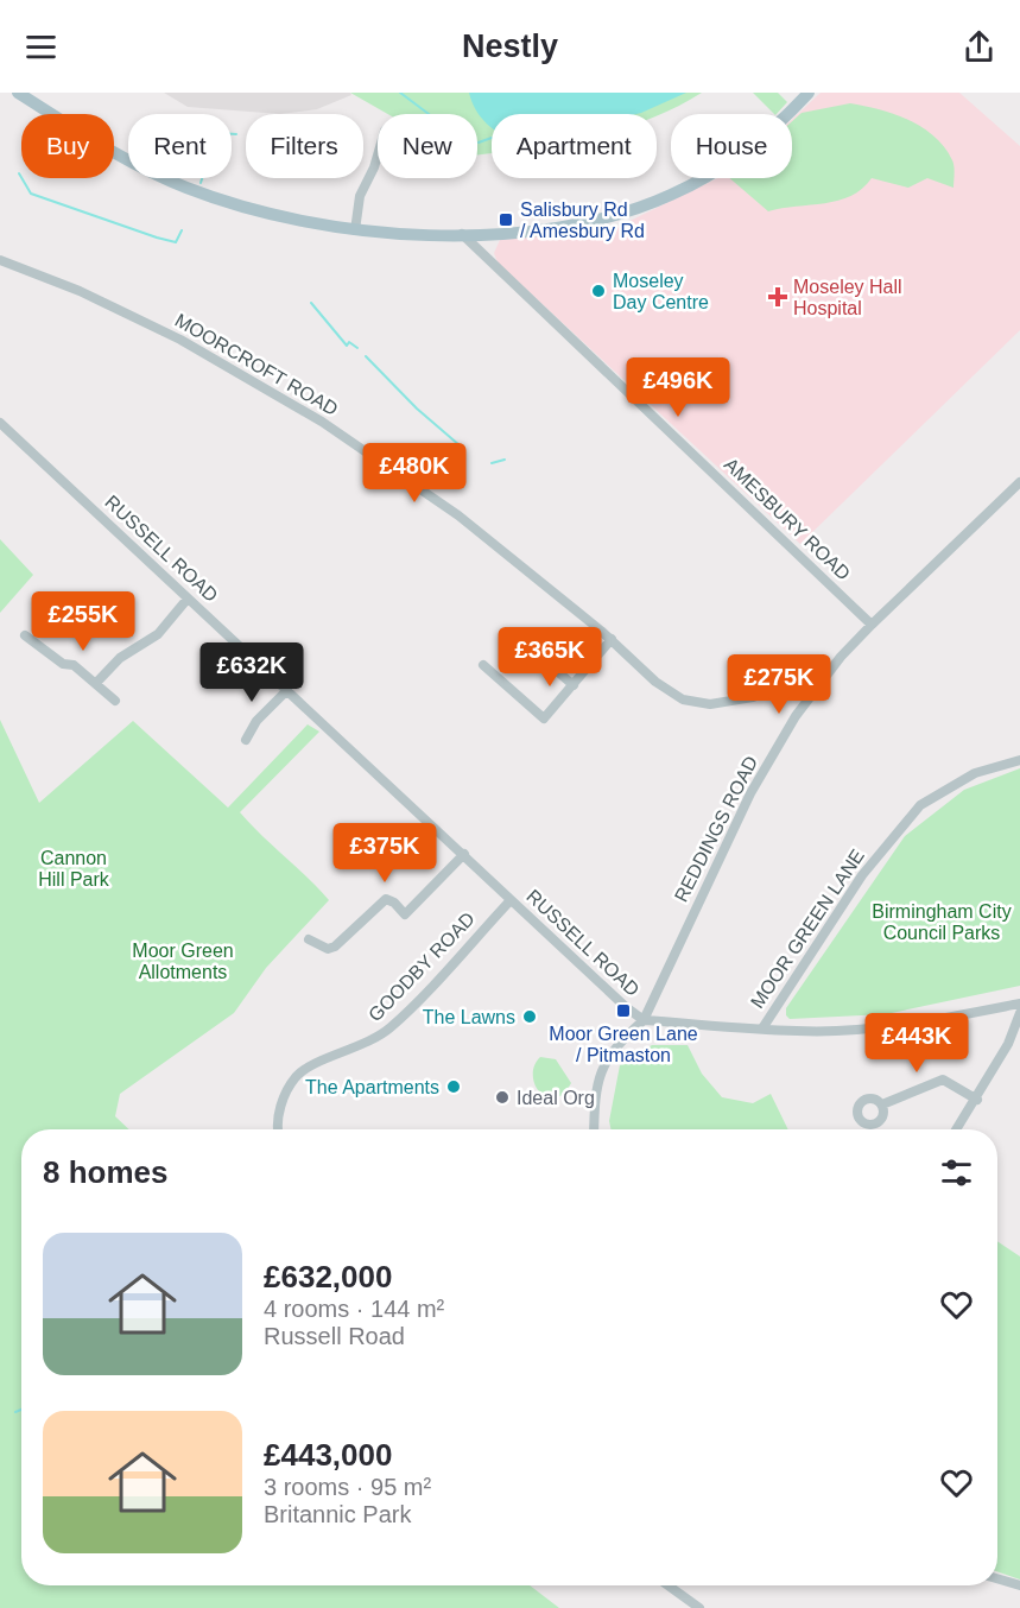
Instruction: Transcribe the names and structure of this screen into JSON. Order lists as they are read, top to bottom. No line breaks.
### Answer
{"streets":{"street":["MOORCROFT ROAD","AMESBURY ROAD","RUSSELL ROAD","REDDINGS ROAD","MOOR GREEN LANE","GOODBY ROAD"]},"crossings":[["MOORCROFT ROAD","REDDINGS ROAD"],["AMESBURY ROAD","REDDINGS ROAD"],["RUSSELL ROAD","REDDINGS ROAD"],["RUSSELL ROAD","MOOR GREEN LANE"],["RUSSELL ROAD","GOODBY ROAD"],["REDDINGS ROAD","MOOR GREEN LANE"]],"parks":["Cannon Hill Park","Birmingham City Council Parks","Moor Green Allotments"],"places":{"transit":["Salisbury Rd / Amesbury Rd","Moor Green Lane / Pitmaston"],"other":["Moseley Day Centre","The Lawns","The Apartments","Ideal Org"],"health":["Moseley Hall Hospital"]},"page":{"header":"Nestly","chip":["Buy","Rent","Filters","New","Apartment","House"],"price":["£496K","£480K","£255K","£365K","£632K","£275K","£375K","£443K"],"heading":"8 homes","list":[{"name":"£632,000","note":"4 rooms · 144 m² · Russell Road"},{"name":"£443,000","note":"3 rooms · 95 m² · Britannic Park"}]}}
